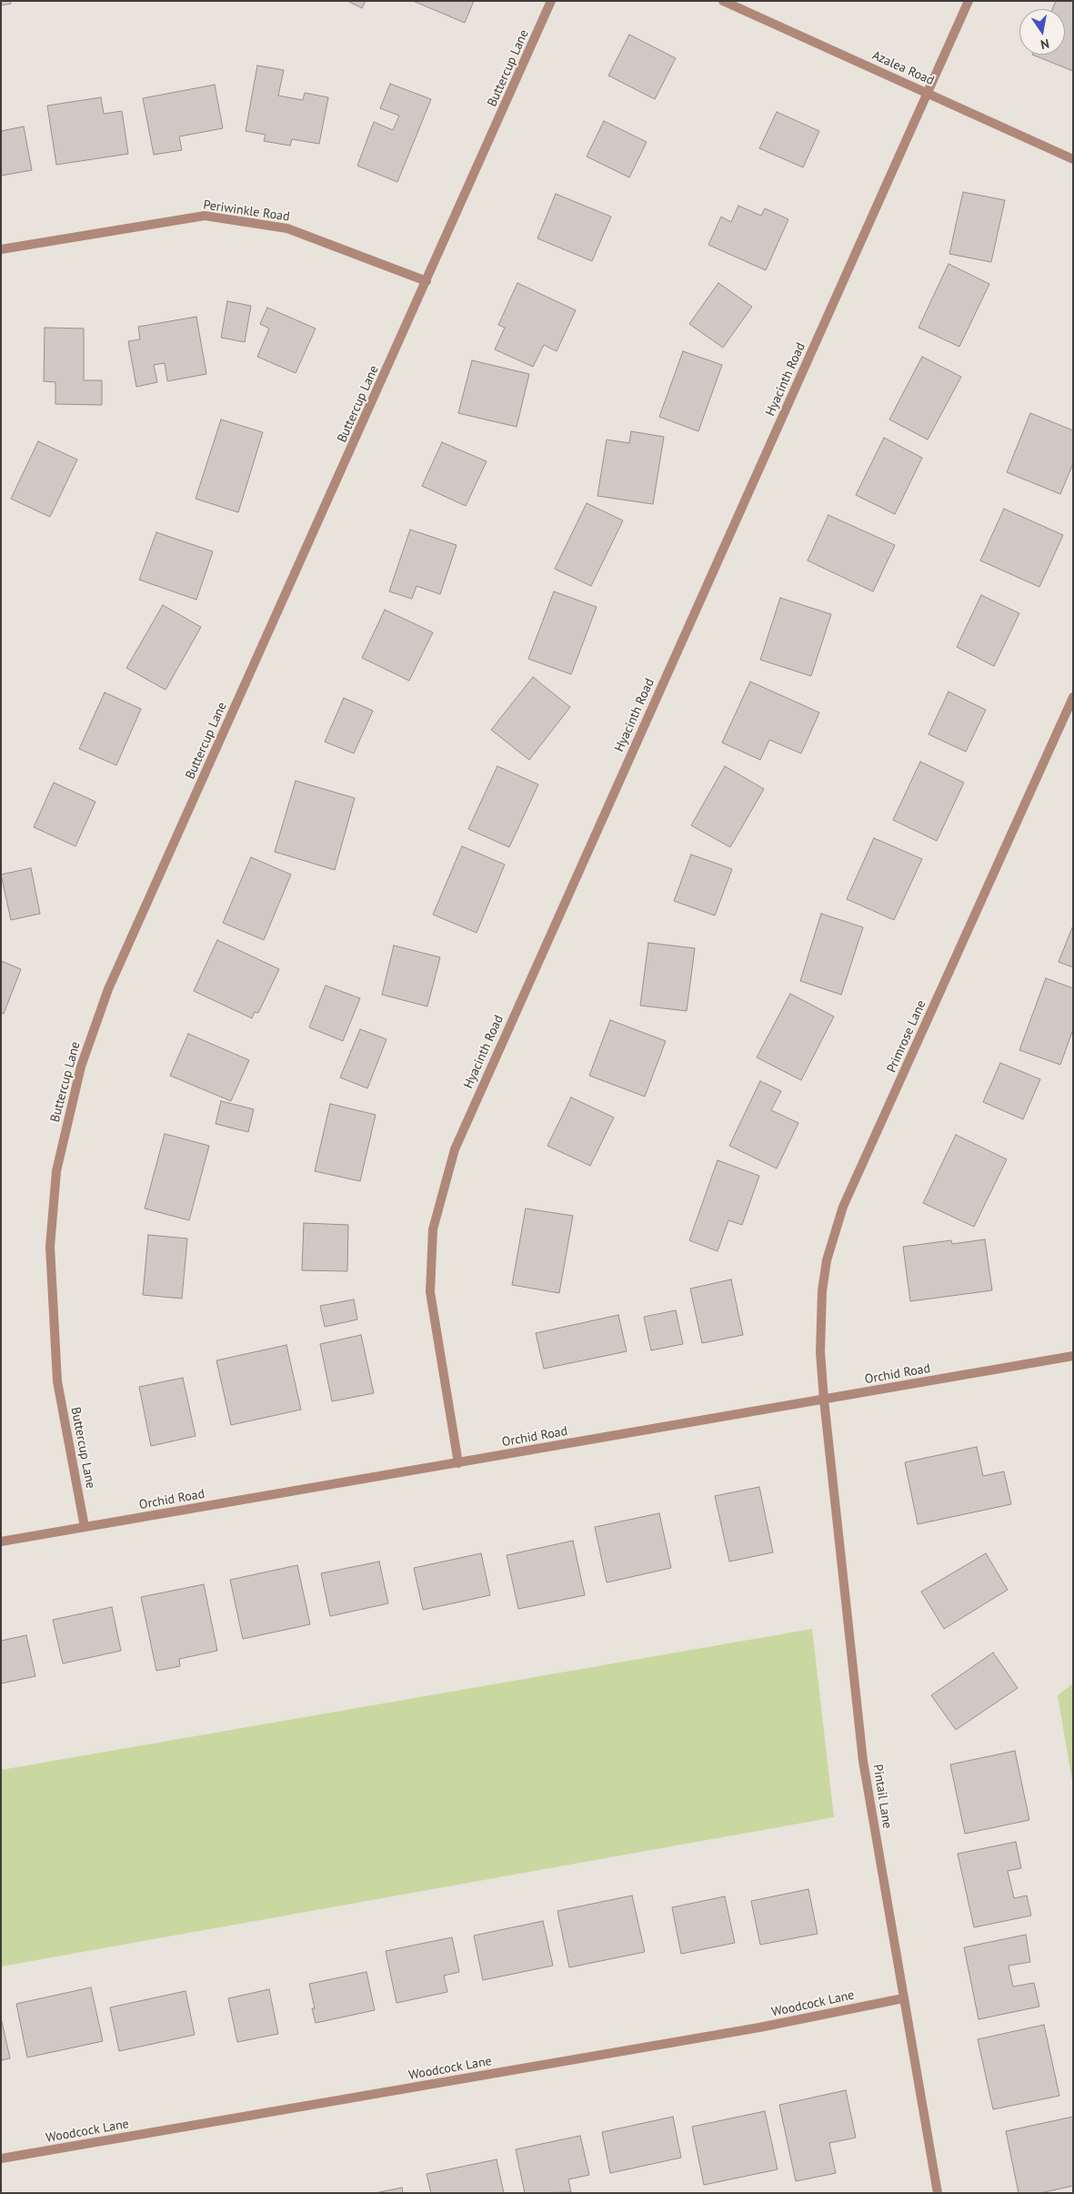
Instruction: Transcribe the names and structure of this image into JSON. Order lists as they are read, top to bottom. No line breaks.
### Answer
{"streets":{"street":["Buttercup Lane","Azalea Road","Periwinkle Road","Hyacinth Road","Primrose Lane","Orchid Road","Pintail Lane","Woodcock Lane"]},"crossings":[["Buttercup Lane","Periwinkle Road"],["Buttercup Lane","Orchid Road"],["Azalea Road","Hyacinth Road"],["Hyacinth Road","Orchid Road"],["Primrose Lane","Orchid Road"],["Primrose Lane","Pintail Lane"],["Orchid Road","Pintail Lane"],["Pintail Lane","Woodcock Lane"]],"north":"bottom"}
